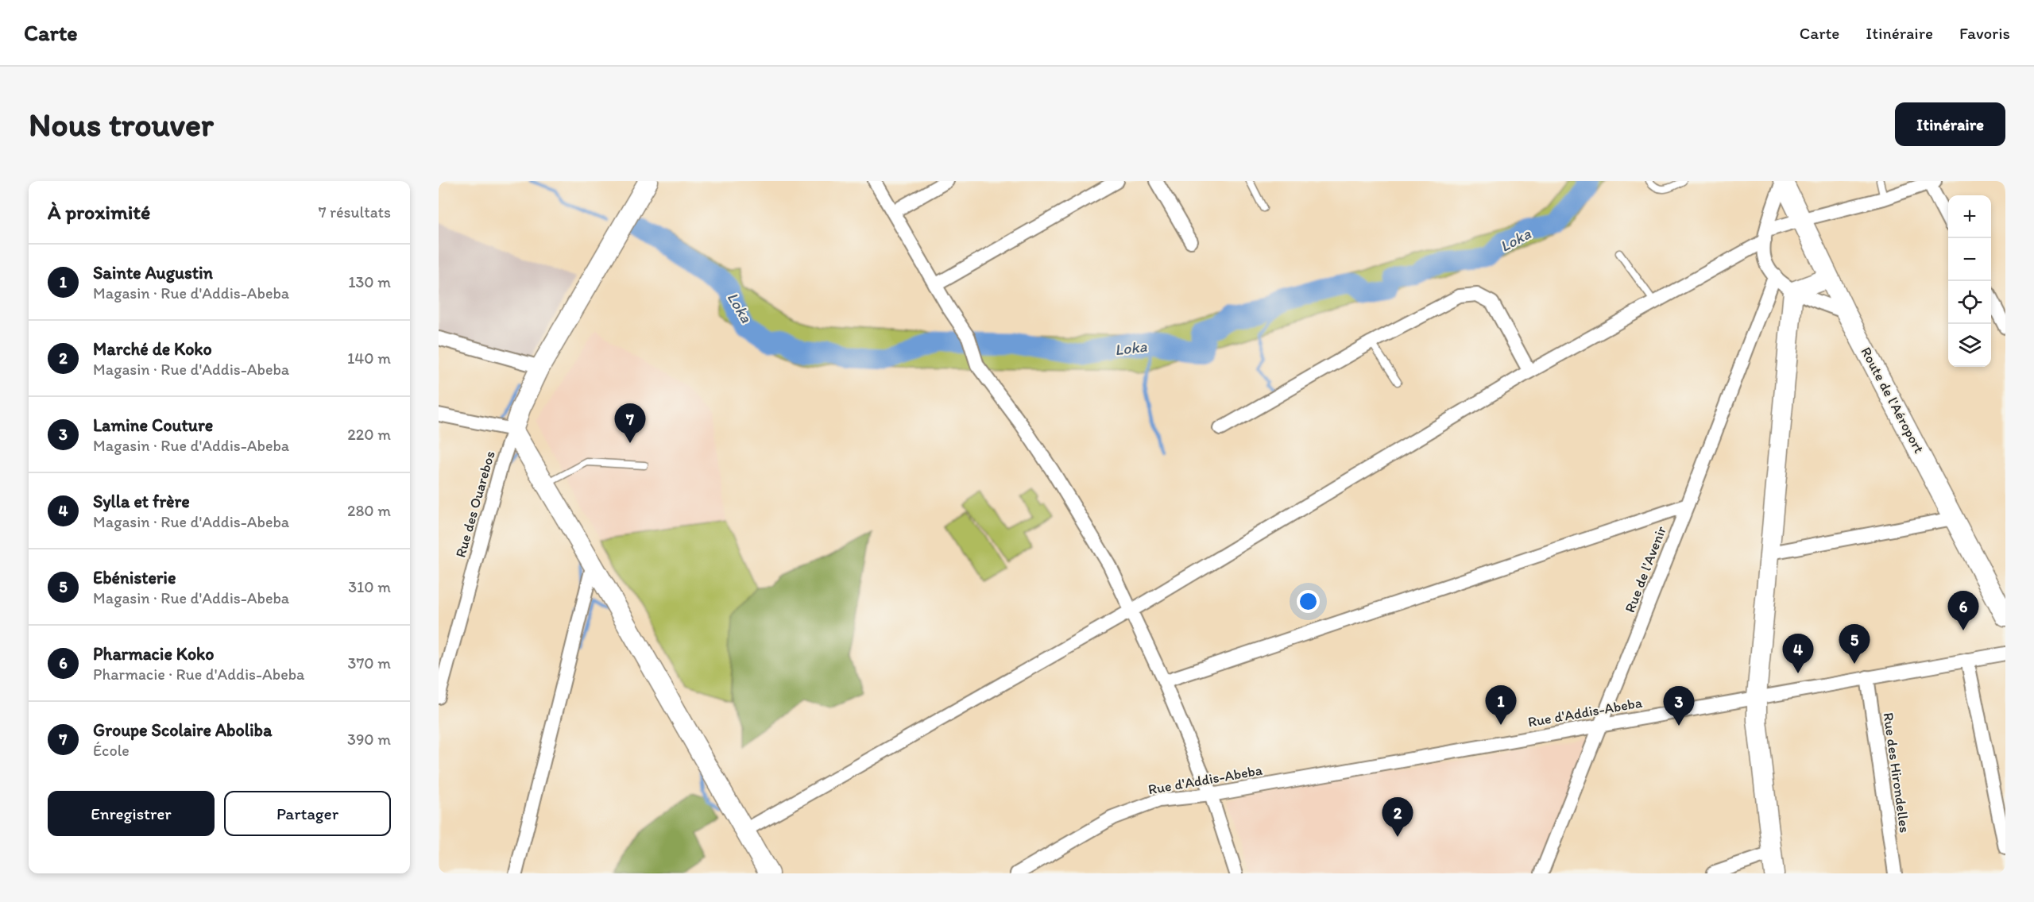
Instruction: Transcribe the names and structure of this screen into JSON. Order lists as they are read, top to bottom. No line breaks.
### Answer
{"streets":{"street":["Route de l'Aéroport","Rue des Ouarebos","Rue de l'Avenir","Rue d'Addis-Abeba","Rue des Hirondelles"]},"crossings":[["Rue de l'Avenir","Rue d'Addis-Abeba"],["Rue d'Addis-Abeba","Rue des Hirondelles"]],"water":["Loka"],"page":{"header":"Carte","nav":["Carte","Itinéraire","Favoris"],"buttons":["Itinéraire",["Enregistrer","Partager"]],"title":"Nous trouver","heading":["À proximité","7 résultats"],"map_buttons":["+","−"],"list":[{"mark":"1","name":"Sainte Augustin","note":"Magasin · Rue d'Addis-Abeba","value":"130 m"},{"mark":"2","name":"Marché de Koko","note":"Magasin · Rue d'Addis-Abeba","value":"140 m"},{"mark":"3","name":"Lamine Couture","note":"Magasin · Rue d'Addis-Abeba","value":"220 m"},{"mark":"4","name":"Sylla et frère","note":"Magasin · Rue d'Addis-Abeba","value":"280 m"},{"mark":"5","name":"Ebénisterie","note":"Magasin · Rue d'Addis-Abeba","value":"310 m"},{"mark":"6","name":"Pharmacie Koko","note":"Pharmacie · Rue d'Addis-Abeba","value":"370 m"},{"mark":"7","name":"Groupe Scolaire Aboliba","note":"École","value":"390 m"}],"pins":["7","6","5","4","1","3","2"]}}
